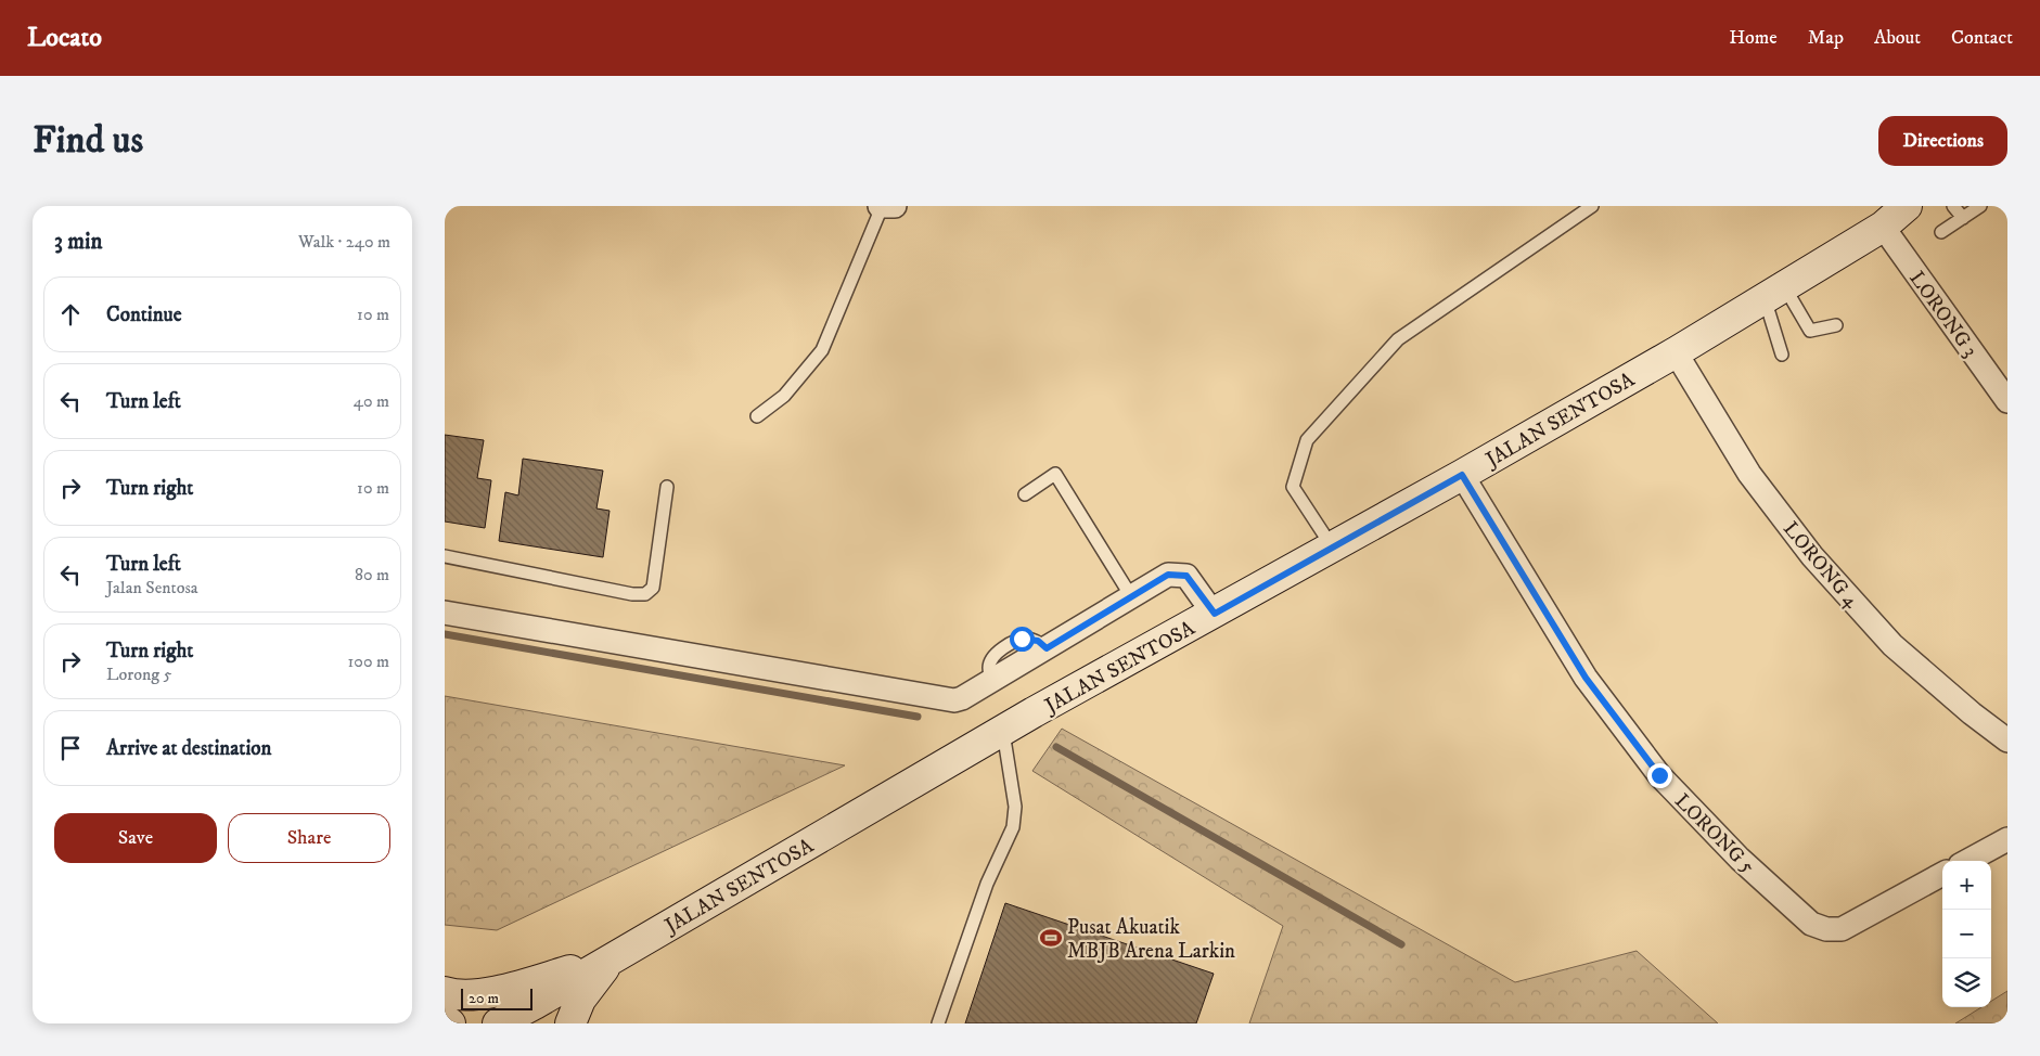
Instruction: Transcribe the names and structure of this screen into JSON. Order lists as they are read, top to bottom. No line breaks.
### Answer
{"streets":{"street":["LORONG 3","JALAN SENTOSA","LORONG 4","LORONG 5"]},"crossings":[["LORONG 3","JALAN SENTOSA"],["JALAN SENTOSA","LORONG 4"],["JALAN SENTOSA","LORONG 5"]],"places":{"sports":["Pusat Akuatik MBJB Arena Larkin"]},"scale_bar":"20 m","page":{"header":"Locato","nav":["Home","Map","About","Contact"],"buttons":["Directions",["Save","Share"]],"title":"Find us","heading":["3 min","Walk · 240 m"],"list":[["Continue","10 m"],["Turn left","40 m"],["Turn right","10 m"],["Turn left","Jalan Sentosa","80 m"],["Turn right","Lorong 5","100 m"],"Arrive at destination"],"map_buttons":["+","−"],"scale":"20 m"}}
